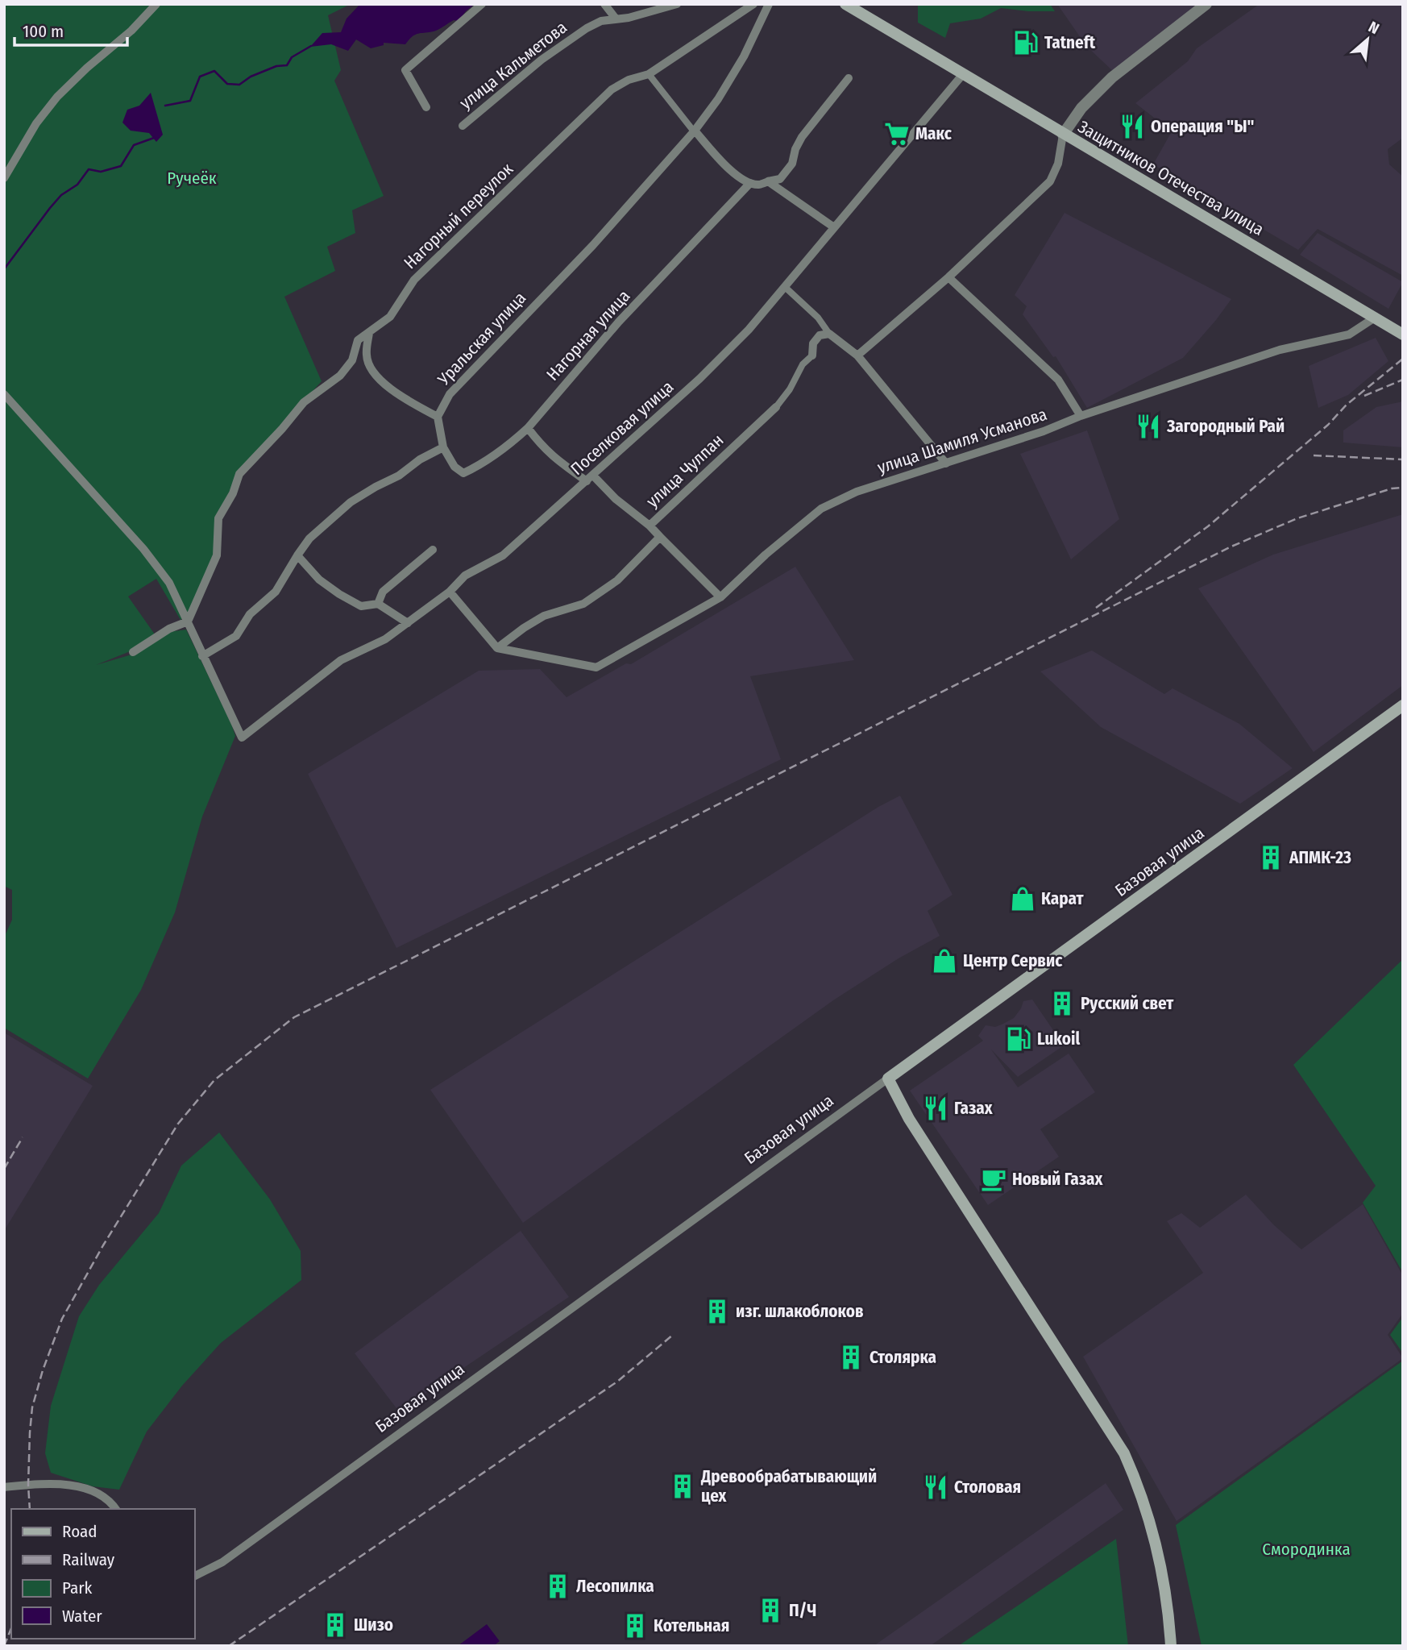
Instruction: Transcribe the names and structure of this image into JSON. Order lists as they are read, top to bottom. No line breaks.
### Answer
{"streets":{"main road":["Защитников Отечества улица","Базовая улица"],"street":["улица Кальметова","Нагорный переулок","Нагорная улица","Уральская улица","Поселковая улица","улица Шамиля Усманова","улица Чулпан"]},"crossings":[["Защитников Отечества улица","Поселковая улица"],["Защитников Отечества улица","улица Шамиля Усманова"],["улица Шамиля Усманова","улица Чулпан"]],"parks":["Ручеёк","Смородинка"],"places":{"fuel station":["Tatneft","Lukoil"],"restaurant":["Операция \"Ы\"","Загородный Рай","Газах","Столовая"],"supermarket":["Макс"],"building":["АПМК-23","Русский свет","изг. шлакоблоков","Столярка","Древообрабатывающий цех","Лесопилка","П/Ч","Шизо","Котельная"],"shop":["Карат","Центр Сервис"],"cafe":["Новый Газах"]},"legend":["Road","Railway","Park","Water"],"scale_bar":"100 m","north":"top right"}
